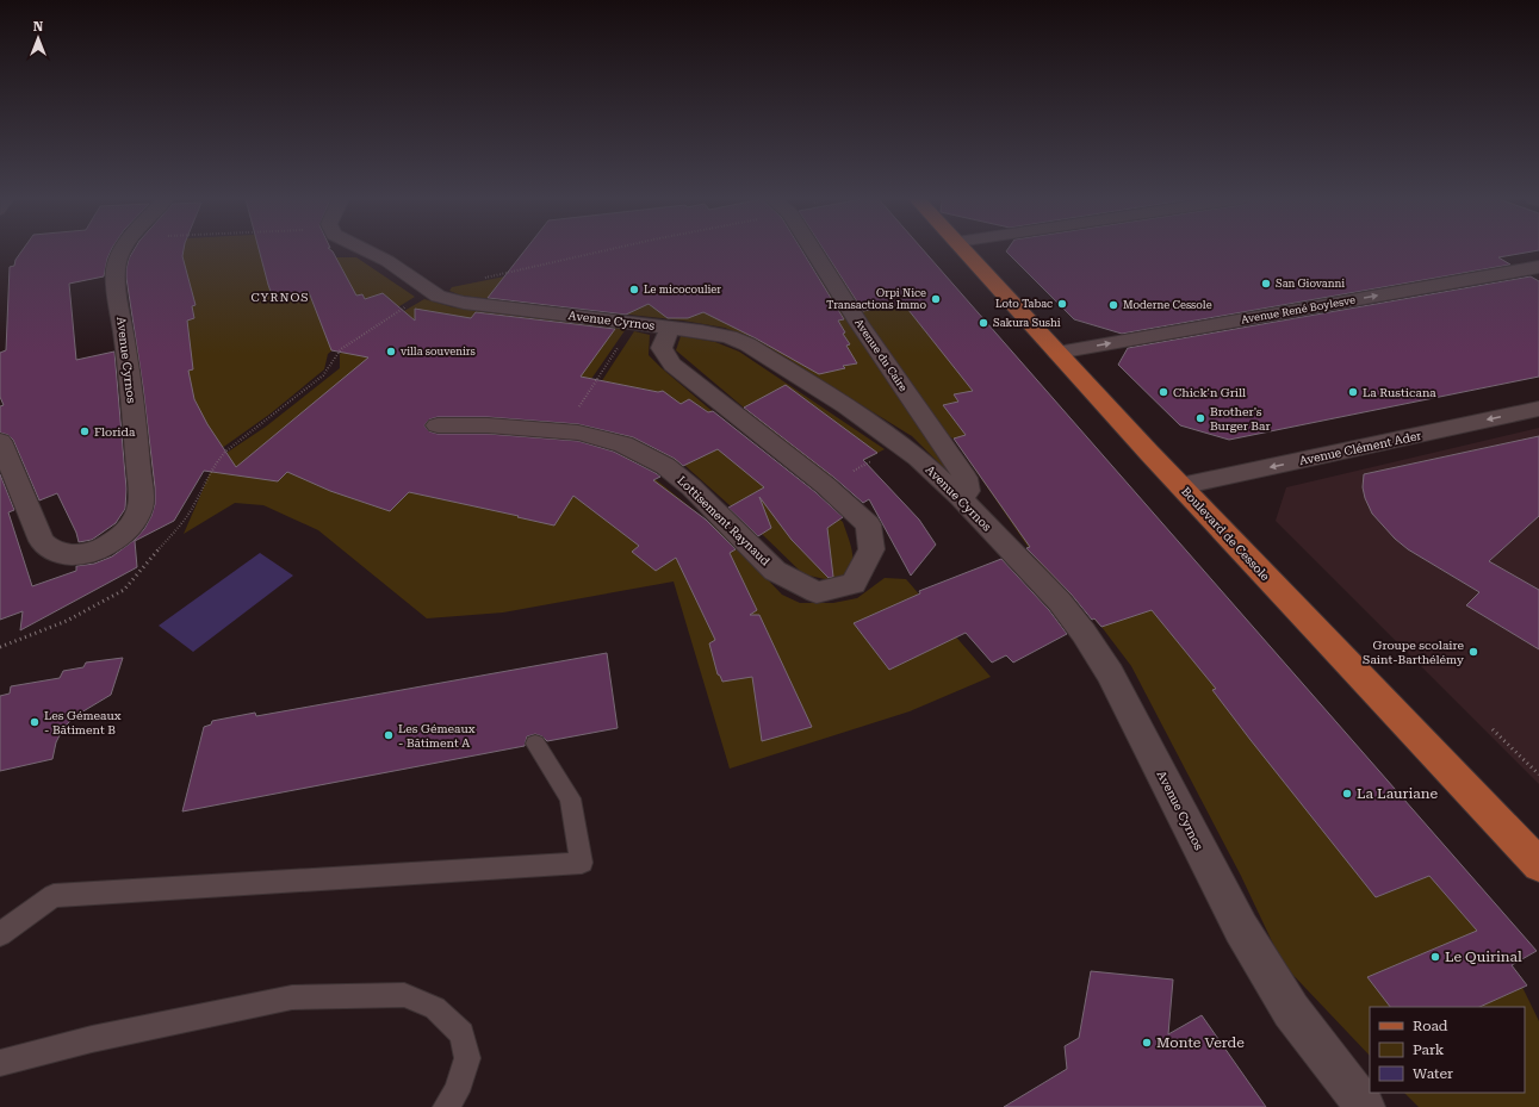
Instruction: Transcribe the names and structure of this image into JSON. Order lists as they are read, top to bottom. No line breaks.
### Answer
{"streets":{"main road":["Boulevard de Cessole"],"street":["Avenue René Boylesve","Avenue Cyrnos","Avenue du Caire","Avenue Clément Ader","Lottisement Raynaud"]},"crossings":[["Avenue René Boylesve","Boulevard de Cessole"],["Avenue Cyrnos","Avenue du Caire"],["Avenue Cyrnos","Lottisement Raynaud"],["Avenue Clément Ader","Boulevard de Cessole"]],"one_way":["Avenue René Boylesve","Avenue Clément Ader"],"districts":["CYRNOS"],"places":["San Giovanni","Le micocoulier","Orpi Nice Transactions Immo","Loto Tabac","Moderne Cessole","Sakura Sushi","villa souvenirs","Chick'n Grill","La Rusticana","Brother's Burger Bar","Florida","Groupe scolaire Saint-Barthélémy","Les Gémeaux - Bâtiment B","Les Gémeaux - Bâtiment A","La Lauriane","Le Quirinal","Monte Verde"],"legend":["Road","Park","Water"],"north":"top"}
